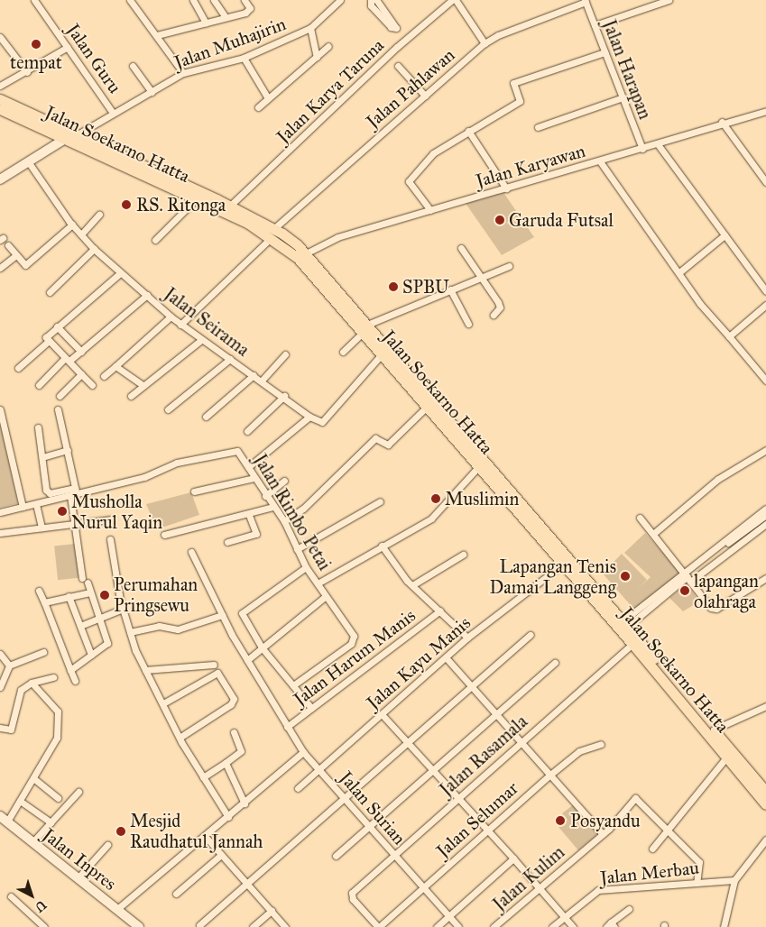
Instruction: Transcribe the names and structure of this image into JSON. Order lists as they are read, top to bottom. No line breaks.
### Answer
{"streets":{"main road":["Jalan Soekarno Hatta","Jalan Inpres"],"street":["Jalan Muhajirin","Jalan Guru","Jalan Harapan","Jalan Pahlawan","Jalan Karya Taruna","Jalan Karyawan","Jalan Seirama","Jalan Rimbo Petai","Jalan Harum Manis","Jalan Kayu Manis","Jalan Rasamala","Jalan Surian","Jalan Selumar","Jalan Merbau","Jalan Kulim"]},"crossings":[["Jalan Muhajirin","Jalan Guru"],["Jalan Muhajirin","Jalan Soekarno Hatta"],["Jalan Harapan","Jalan Pahlawan"],["Jalan Harapan","Jalan Karyawan"],["Jalan Pahlawan","Jalan Soekarno Hatta"],["Jalan Pahlawan","Jalan Seirama"],["Jalan Karya Taruna","Jalan Soekarno Hatta"],["Jalan Soekarno Hatta","Jalan Karyawan"],["Jalan Soekarno Hatta","Jalan Kayu Manis"],["Jalan Soekarno Hatta","Jalan Rasamala"],["Jalan Harum Manis","Jalan Surian"],["Jalan Kayu Manis","Jalan Surian"],["Jalan Rasamala","Jalan Surian"],["Jalan Rasamala","Jalan Selumar"],["Jalan Surian","Jalan Selumar"]],"places":["tempat","RS. Ritonga","Garuda Futsal","SPBU","Muslimin","Musholla Nurul Yaqin","Lapangan Tenis Damai Langgeng","lapangan olahraga","Perumahan Pringsewu","Posyandu","Mesjid Raudhatul Jannah"],"north":"bottom right"}
